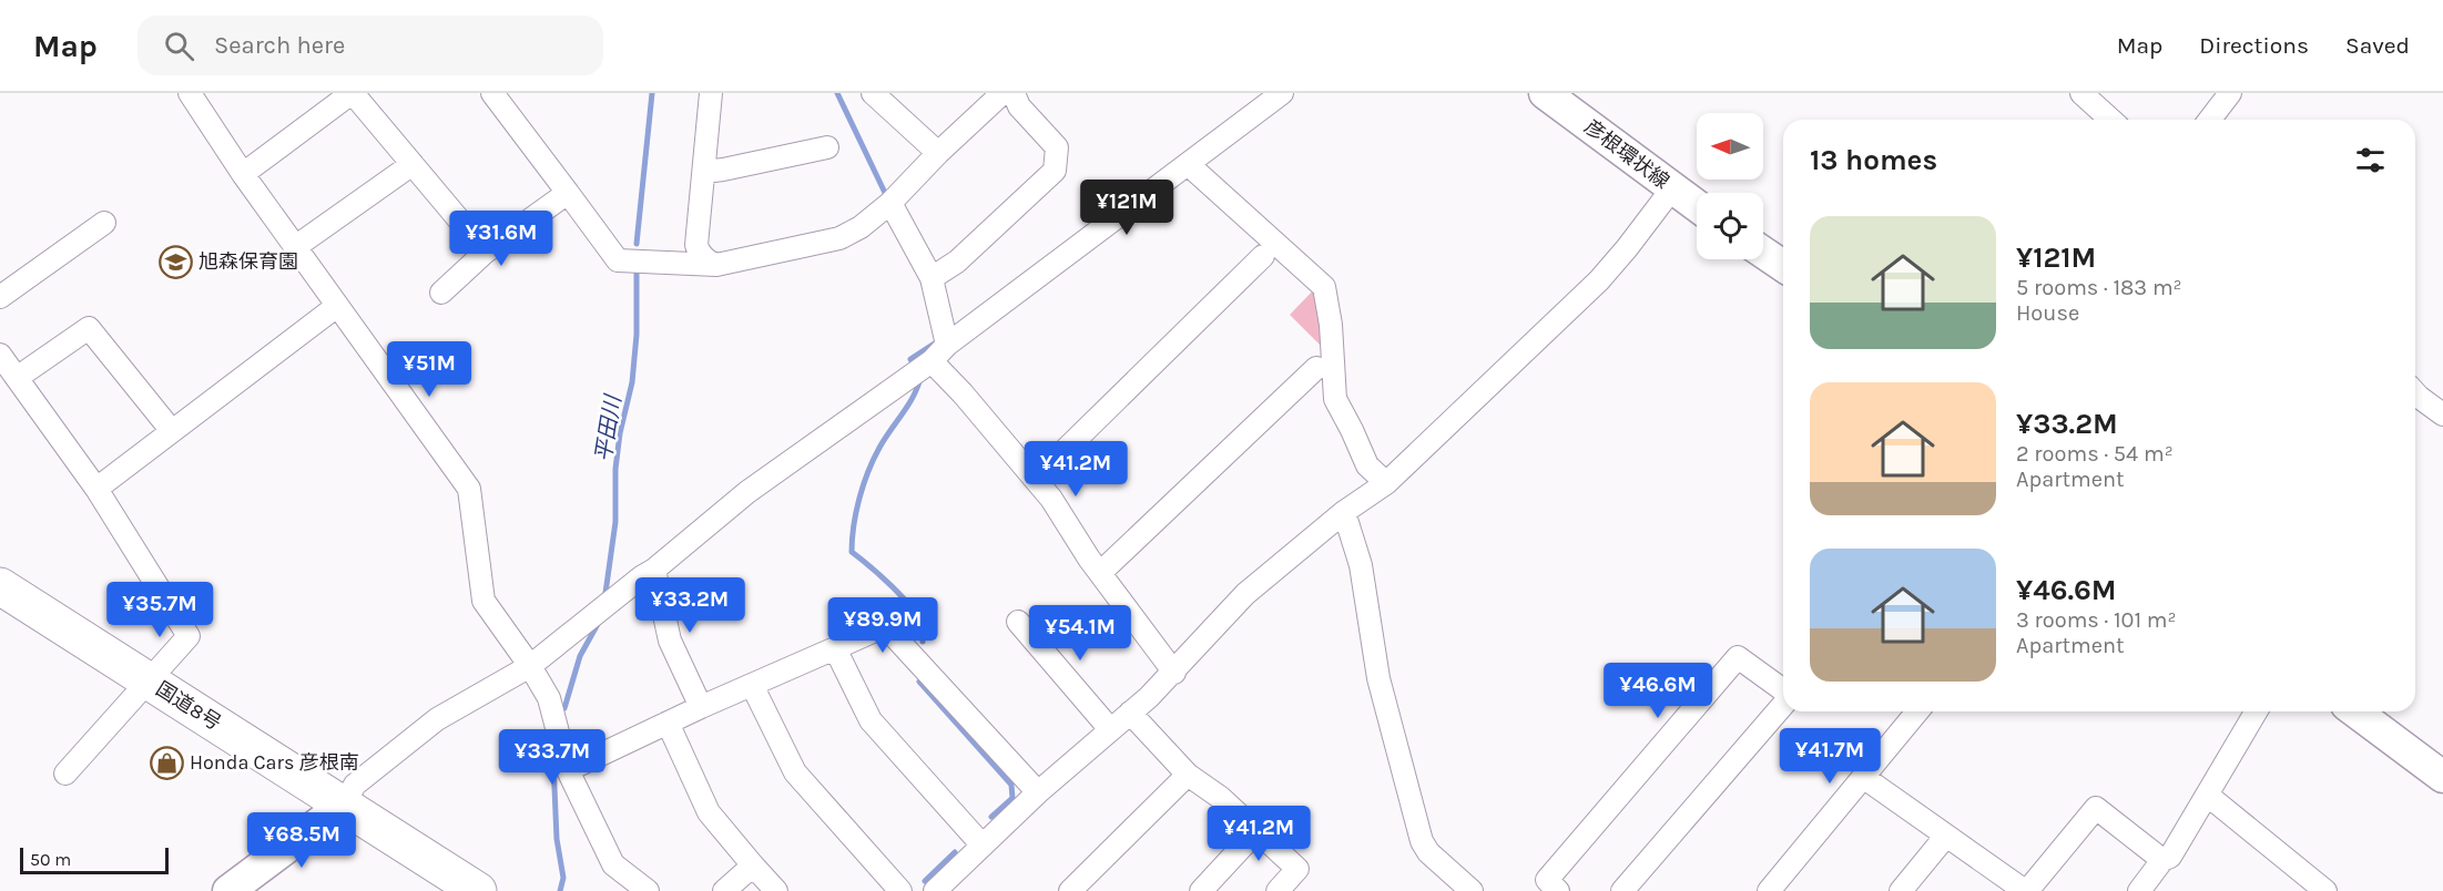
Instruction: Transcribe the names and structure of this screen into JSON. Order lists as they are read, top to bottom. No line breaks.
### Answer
{"streets":{"highway":["国道8号"],"main road":["彦根環状線"]},"water":["平田川"],"places":{"school or university":["旭森保育園"],"shop":["Honda Cars 彦根南"]},"scale_bar":"50 m","north":"left","page":{"header":"Map","search":"Search here","nav":["Map","Directions","Saved"],"heading":"13 homes","price":["¥121M","¥31.6M","¥51M","¥41.2M","¥33.2M","¥35.7M","¥89.9M","¥54.1M","¥46.6M","¥41.7M","¥33.7M","¥41.2M","¥68.5M"],"list":[{"name":"¥121M","note":"5 rooms · 183 m² · House"},{"name":"¥33.2M","note":"2 rooms · 54 m² · Apartment"},{"name":"¥46.6M","note":"3 rooms · 101 m² · Apartment"}],"scale":"50 m"}}
